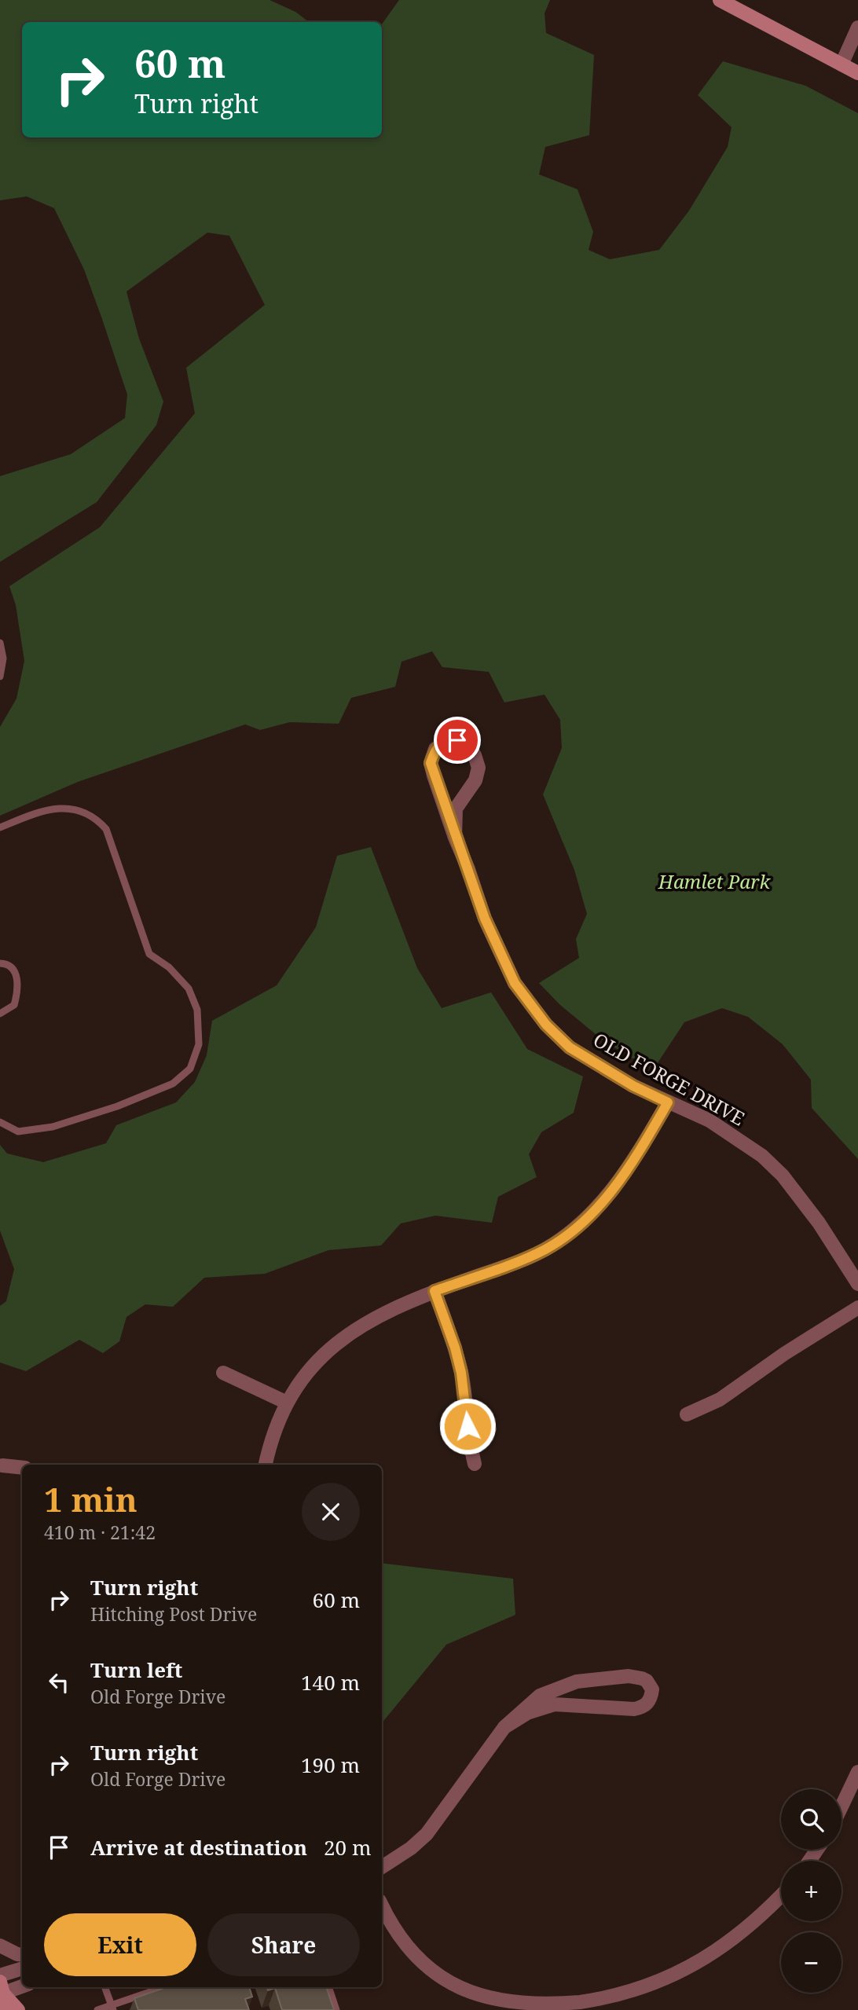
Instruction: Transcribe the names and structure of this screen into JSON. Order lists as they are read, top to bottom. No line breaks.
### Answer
{"streets":{"street":["OLD FORGE DRIVE"]},"parks":["Hamlet Park"],"page":{"turn":["60 m","Turn right"],"heading":["1 min","410 m · 21:42"],"list":[{"name":"Turn right","note":"Hitching Post Drive","value":"60 m"},{"name":"Turn left","note":"Old Forge Drive","value":"140 m"},{"name":"Turn right","note":"Old Forge Drive","value":"190 m"},{"name":"Arrive at destination","value":"20 m"}],"map_buttons":["+","−"],"buttons":["Exit","Share"]}}
